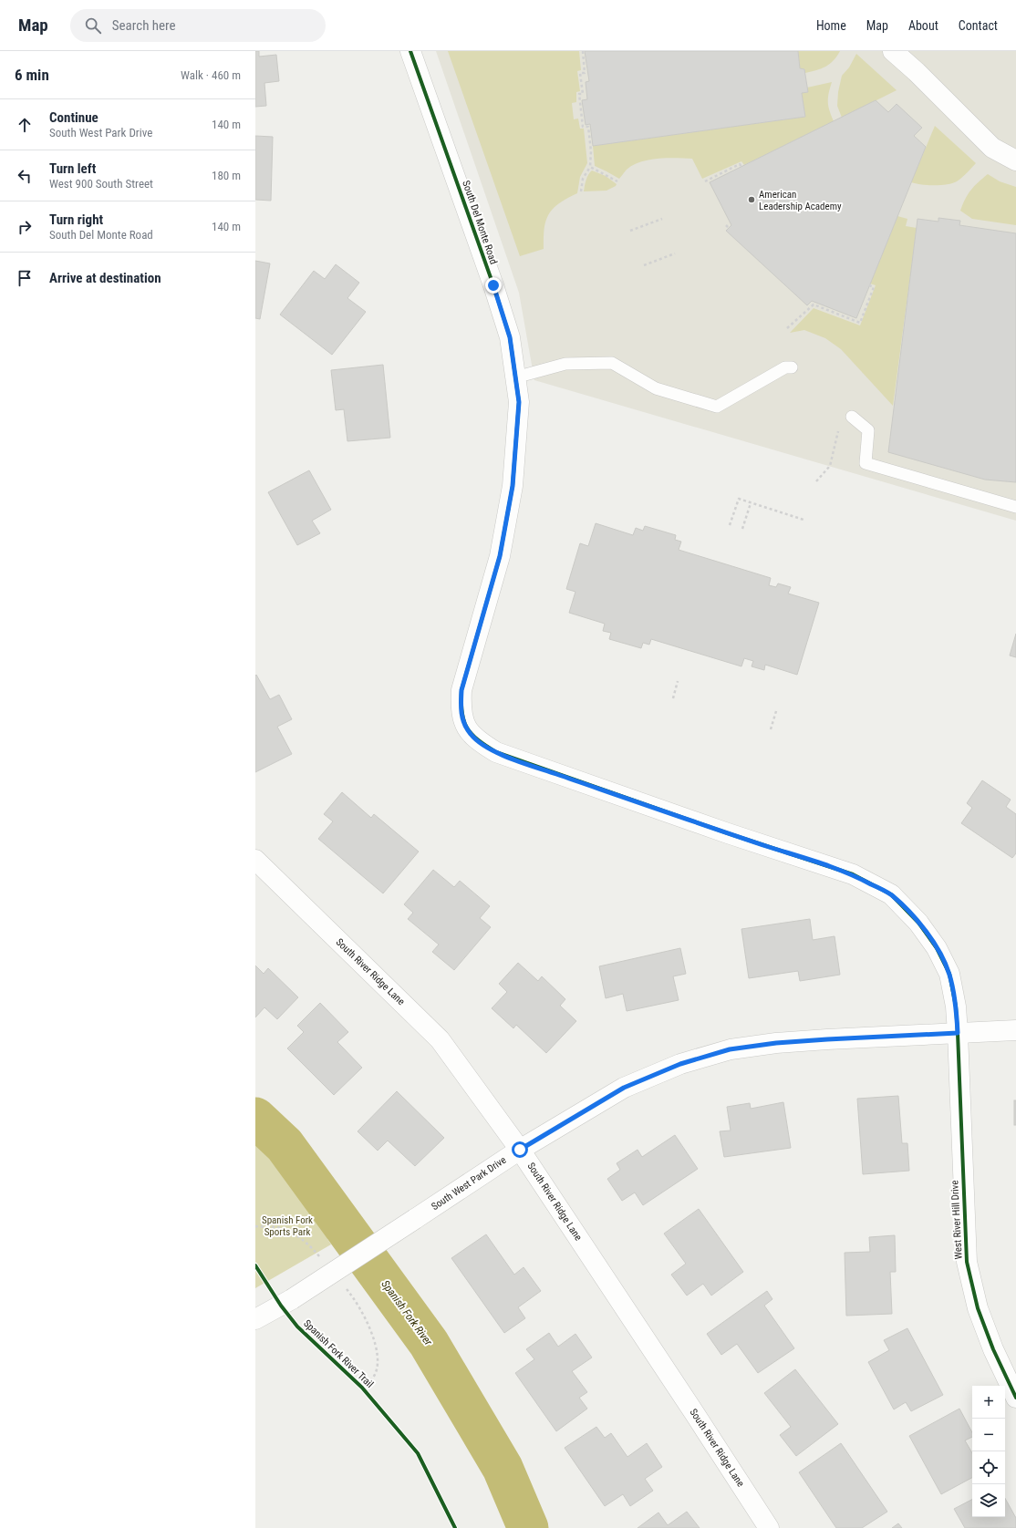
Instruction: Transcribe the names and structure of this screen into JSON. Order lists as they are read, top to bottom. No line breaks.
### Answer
{"streets":{"street":["South Del Monte Road","South River Ridge Lane","South West Park Drive","West River Hill Drive"],"cycle path":["Spanish Fork River Trail"]},"crossings":[["South Del Monte Road","West River Hill Drive"],["South River Ridge Lane","South West Park Drive"],["South West Park Drive","West River Hill Drive"]],"water":["Spanish Fork River"],"parks":["Spanish Fork Sports Park"],"places":["American Leadership Academy"],"page":{"header":"Map","search":"Search here","nav":["Home","Map","About","Contact"],"heading":["6 min","Walk · 460 m"],"list":[["Continue","South West Park Drive","140 m"],["Turn left","West 900 South Street","180 m"],["Turn right","South Del Monte Road","140 m"],"Arrive at destination"],"map_buttons":["+","−"]}}
